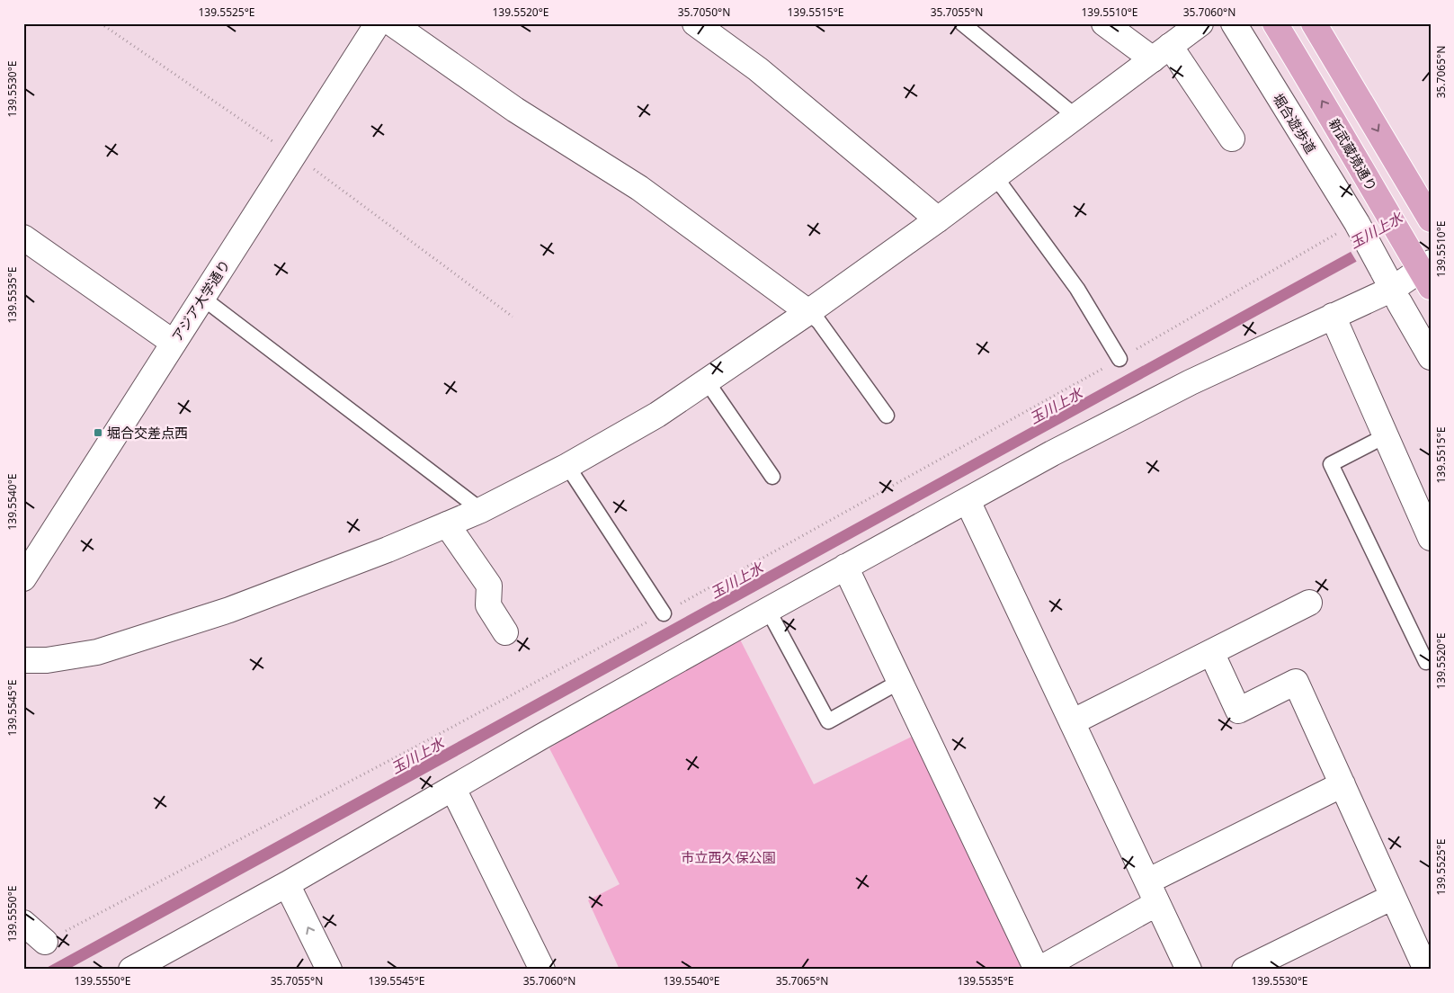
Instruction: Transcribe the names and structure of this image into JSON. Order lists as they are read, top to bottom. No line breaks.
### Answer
{"streets":{"main road":["新武蔵境通り"],"street":["堀合遊歩道","アジア大学通り"]},"water":["玉川上水"],"parks":["市立西久保公園"],"places":{"transit":["堀合交差点西"]},"coordinates":["139.5525°E","139.5520°E","35.7050°N","139.5515°E","35.7055°N","139.5510°E","35.7060°N","35.7065°N","139.5530°E","139.5535°E","139.5540°E","139.5545°E","139.5550°E"]}
